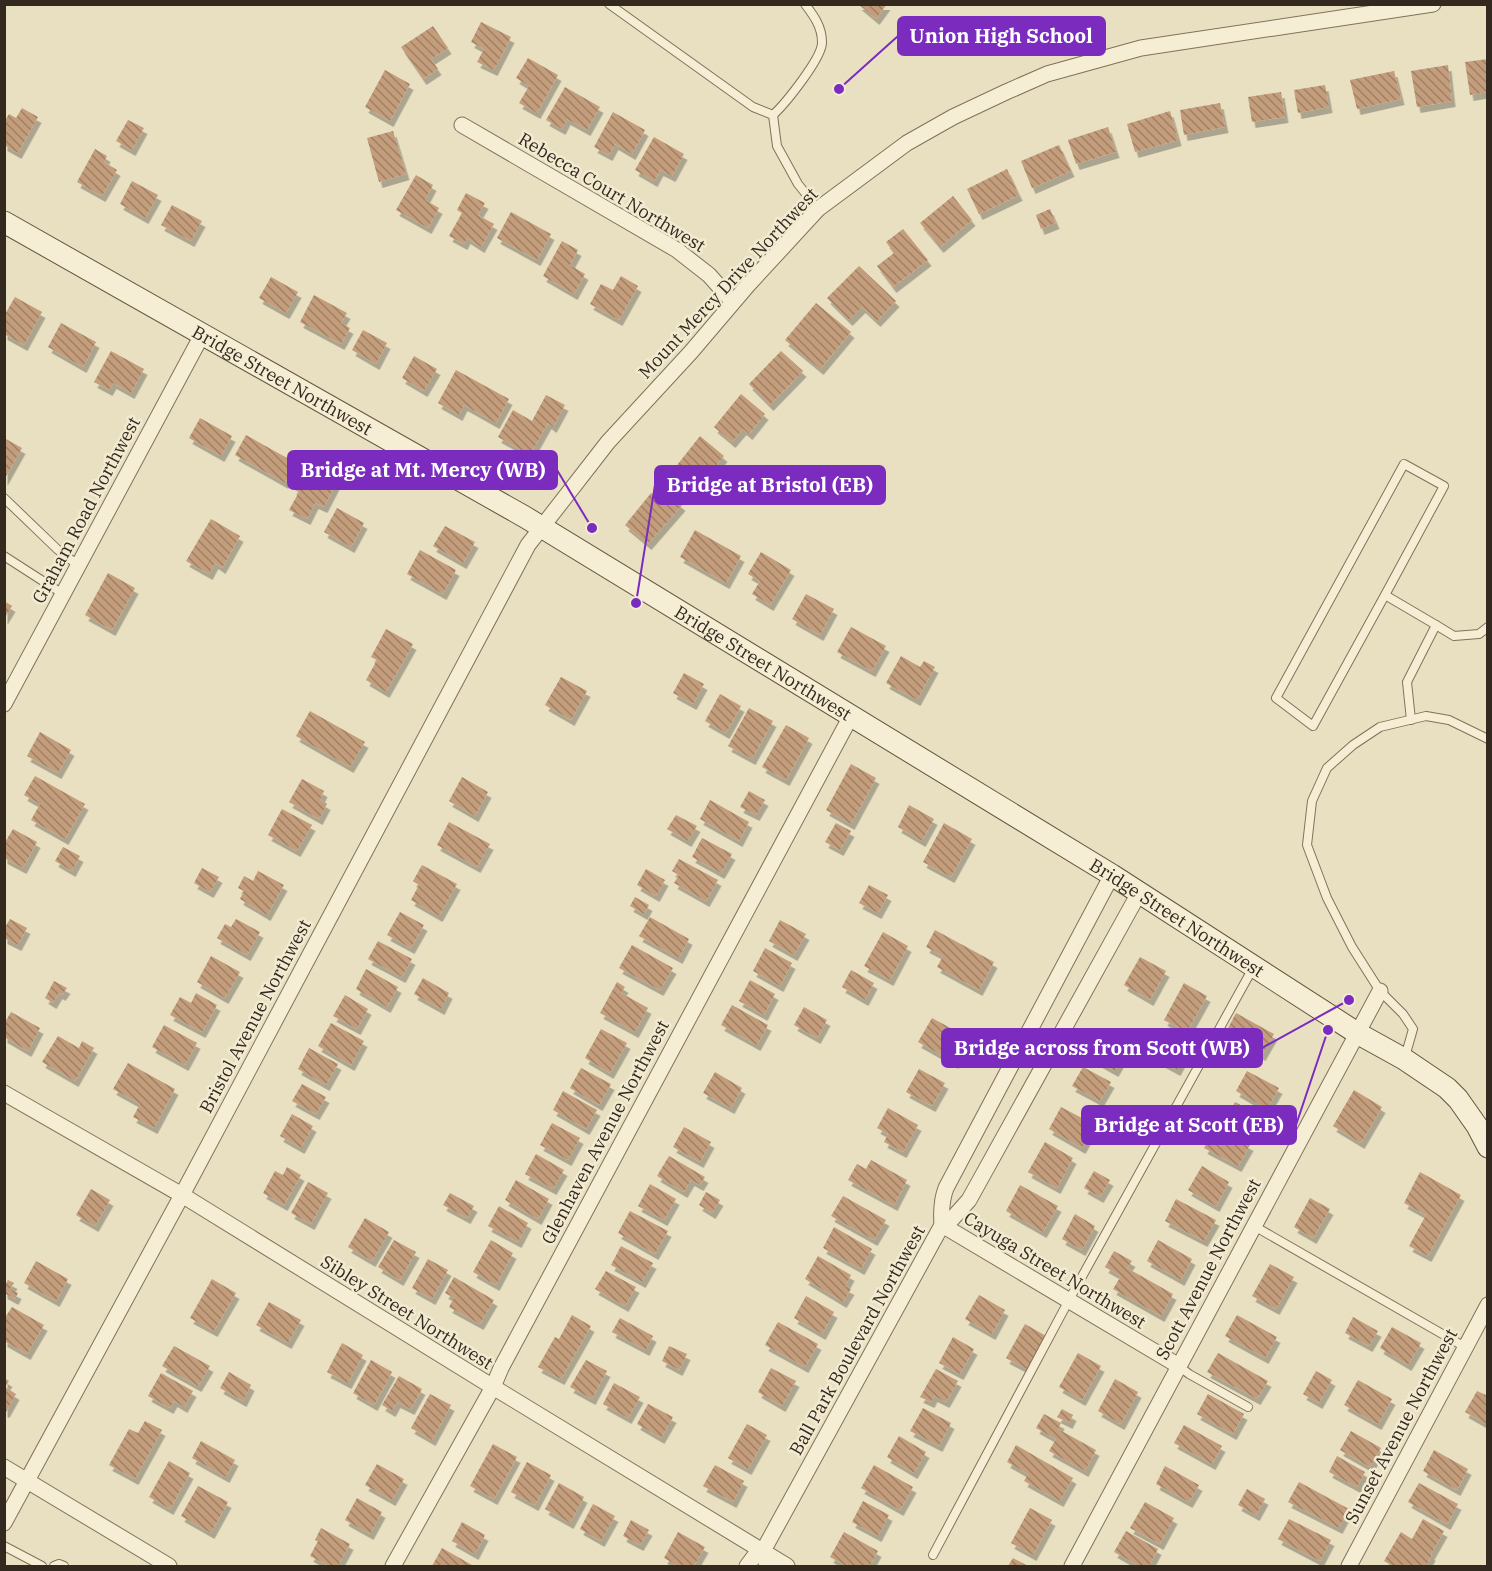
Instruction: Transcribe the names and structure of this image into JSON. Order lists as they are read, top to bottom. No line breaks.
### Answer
{"streets":{"main road":["Bridge Street Northwest"],"street":["Rebecca Court Northwest","Mount Mercy Drive Northwest","Graham Road Northwest","Bristol Avenue Northwest","Glenhaven Avenue Northwest","Scott Avenue Northwest","Cayuga Street Northwest","Sibley Street Northwest","Ball Park Boulevard Northwest","Sunset Avenue Northwest"]},"crossings":[["Rebecca Court Northwest","Mount Mercy Drive Northwest"],["Mount Mercy Drive Northwest","Bridge Street Northwest"],["Mount Mercy Drive Northwest","Bristol Avenue Northwest"],["Bridge Street Northwest","Graham Road Northwest"],["Bridge Street Northwest","Bristol Avenue Northwest"],["Bridge Street Northwest","Glenhaven Avenue Northwest"],["Bridge Street Northwest","Scott Avenue Northwest"],["Bridge Street Northwest","Ball Park Boulevard Northwest"],["Bristol Avenue Northwest","Sibley Street Northwest"],["Glenhaven Avenue Northwest","Sibley Street Northwest"],["Scott Avenue Northwest","Cayuga Street Northwest"],["Cayuga Street Northwest","Ball Park Boulevard Northwest"],["Sibley Street Northwest","Ball Park Boulevard Northwest"]],"places":["Union High School","Bridge at Mt. Mercy (WB)","Bridge at Bristol (EB)","Bridge across from Scott (WB)","Bridge at Scott (EB)"]}
